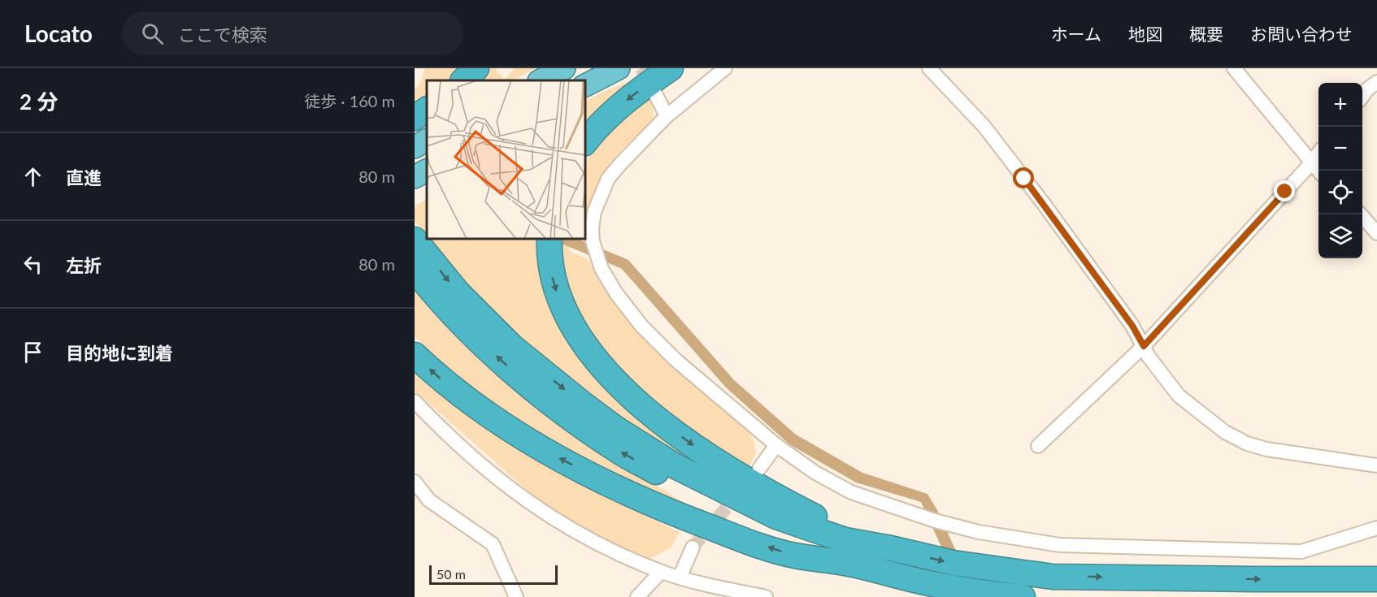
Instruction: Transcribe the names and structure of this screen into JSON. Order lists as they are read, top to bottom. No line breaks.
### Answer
{"scale_bar":"50 m","page":{"header":"Locato","search":"ここで検索","nav":["ホーム","地図","概要","お問い合わせ"],"heading":["2 分","徒歩 · 160 m"],"map_buttons":["+","−"],"list":[["直進","80 m"],["左折","80 m"],"目的地に到着"],"scale":"50 m"}}
